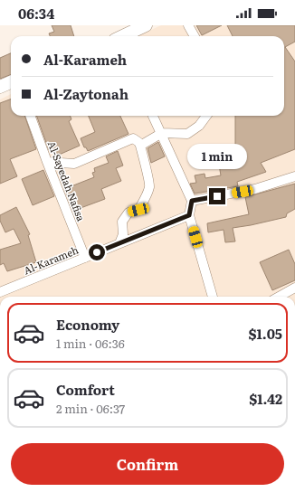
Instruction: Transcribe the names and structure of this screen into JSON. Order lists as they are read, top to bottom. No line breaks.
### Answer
{"streets":{"street":["Al-Sayedah Nafisa","Al-Karameh"]},"crossings":[["Al-Sayedah Nafisa","Al-Karameh"]],"page":{"status":"06:34","banner":["Al-Karameh","Al-Zaytonah"],"bubble":"1 min","list":[{"name":"Economy","note":"1 min · 06:36","value":"$1.05"},{"name":"Comfort","note":"2 min · 06:37","value":"$1.42"}],"buttons":"Confirm"}}
